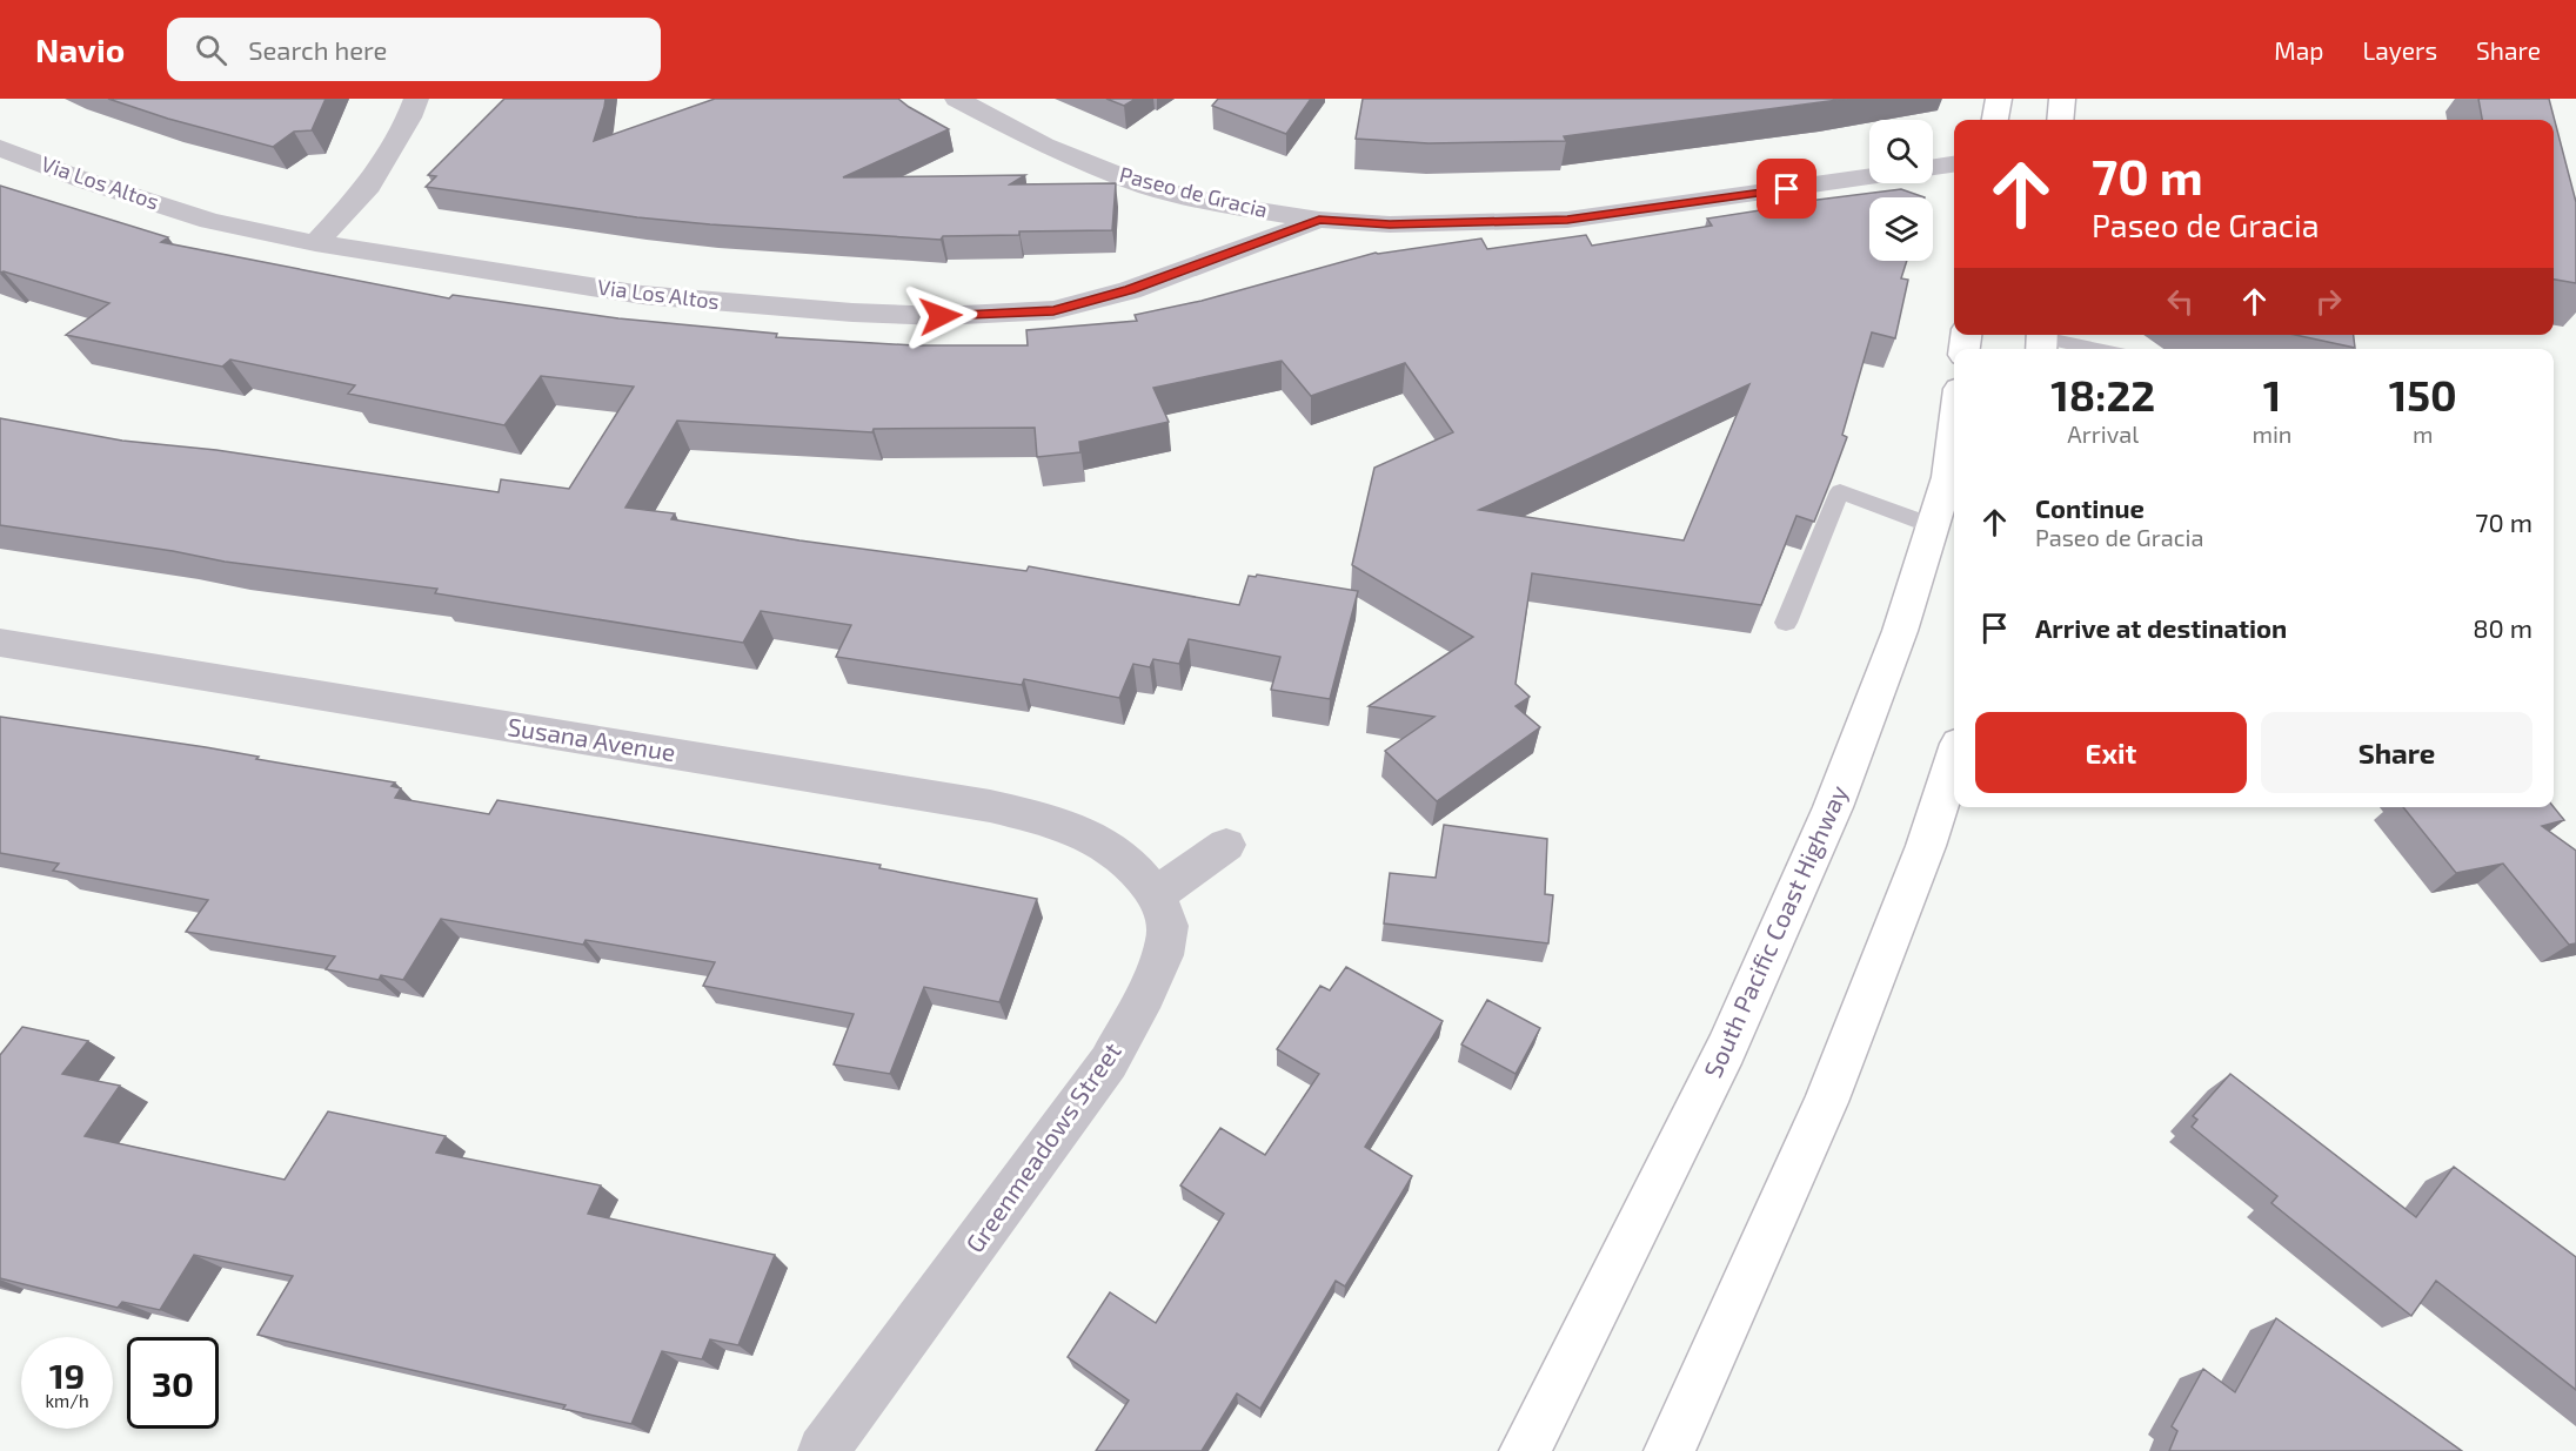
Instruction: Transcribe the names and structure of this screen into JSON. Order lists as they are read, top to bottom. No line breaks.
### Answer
{"streets":{"highway":["South Pacific Coast Highway"],"street":["Via Los Altos","Paseo de Gracia","Susana Avenue","Greenmeadows Street"]},"crossings":[["Via Los Altos","Paseo de Gracia"],["Susana Avenue","Greenmeadows Street"]],"page":{"header":"Navio","search":"Search here","nav":["Map","Layers","Share"],"turn":["70 m","Paseo de Gracia"],"eta":["18:22","Arrival","1","min","150","m"],"list":[{"name":"Continue","note":"Paseo de Gracia","value":"70 m"},{"name":"Arrive at destination","value":"80 m"}],"buttons":["Exit","Share"],"speed":"19 km/h","limit":"30"}}
